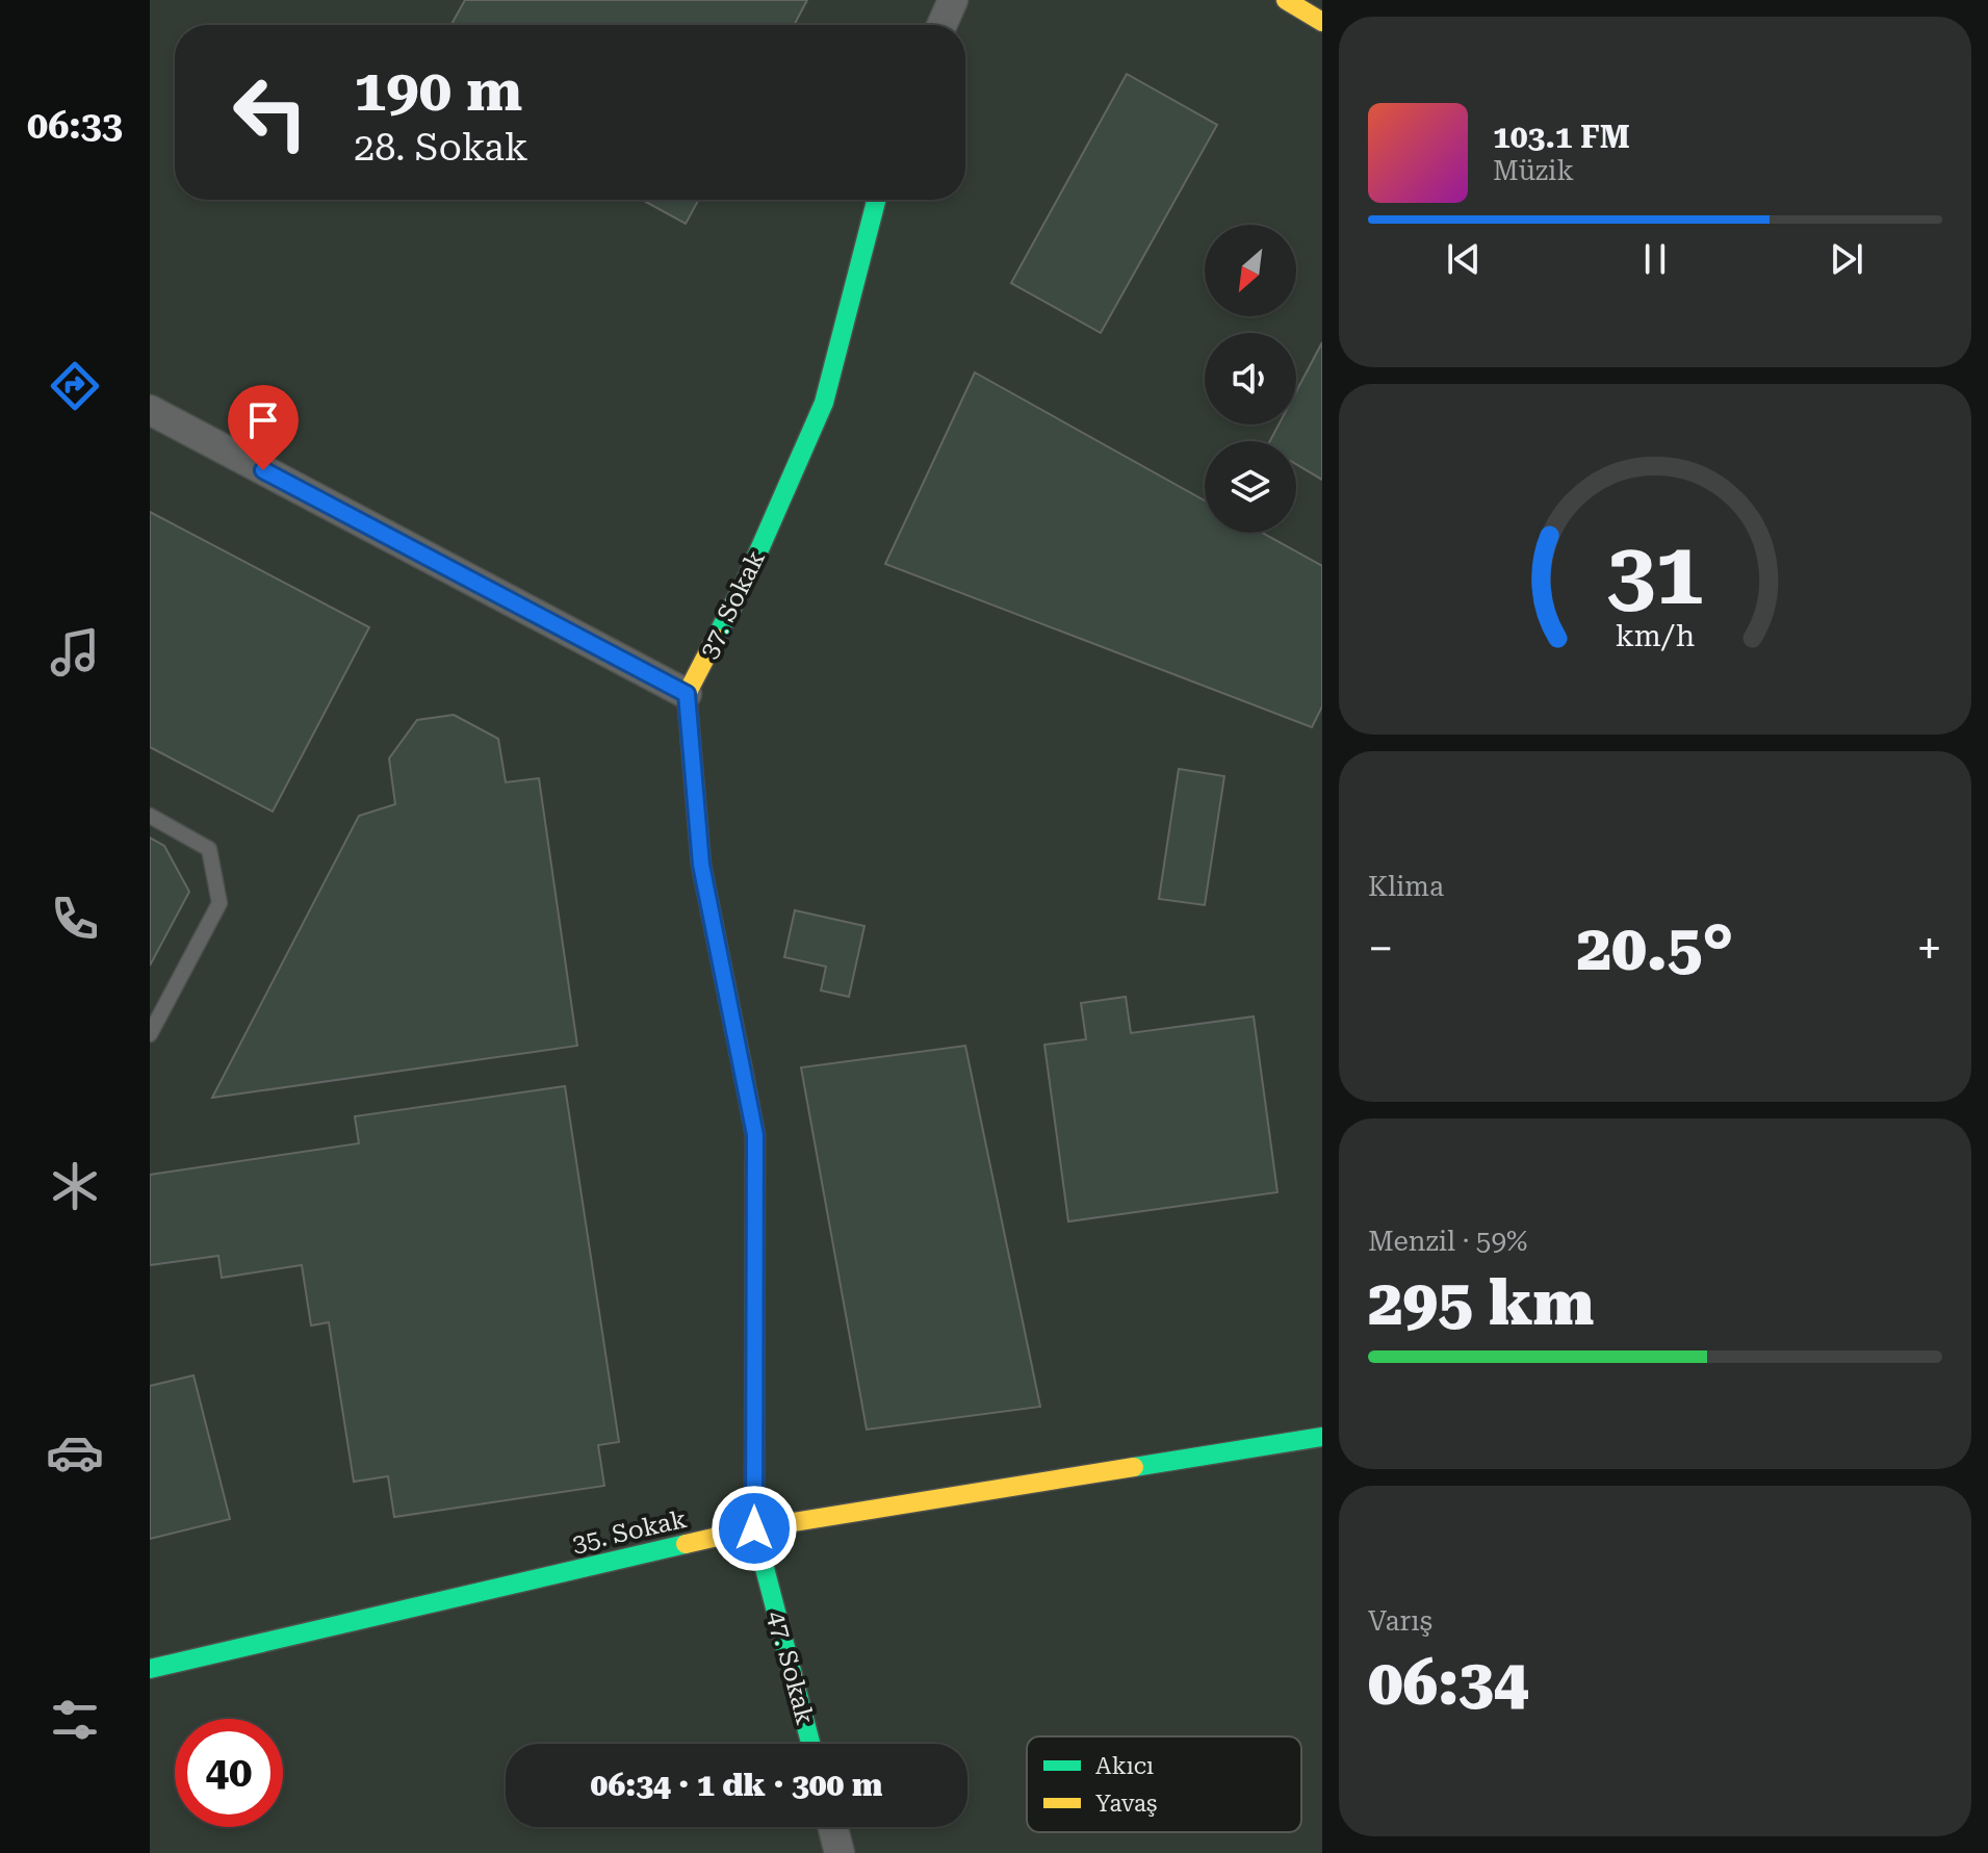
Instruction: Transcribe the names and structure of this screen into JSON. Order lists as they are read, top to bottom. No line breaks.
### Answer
{"streets":{"street":["37. Sokak","35. Sokak","47. Sokak"]},"crossings":[["35. Sokak","47. Sokak"]],"legend":["Akıcı","Yavaş"],"north":"bottom left","page":{"tabs":"06:33","turn":["190 m","28. Sokak"],"song":["103.1 FM","Müzik"],"tile":["Klima",["Menzil · 59%","295 km"],["Varış","06:34"]],"heat":["−","20.5°","+"],"limit":"40","trip":"06:34 · 1 dk · 300 m","gauge":["31","km/h"]}}
